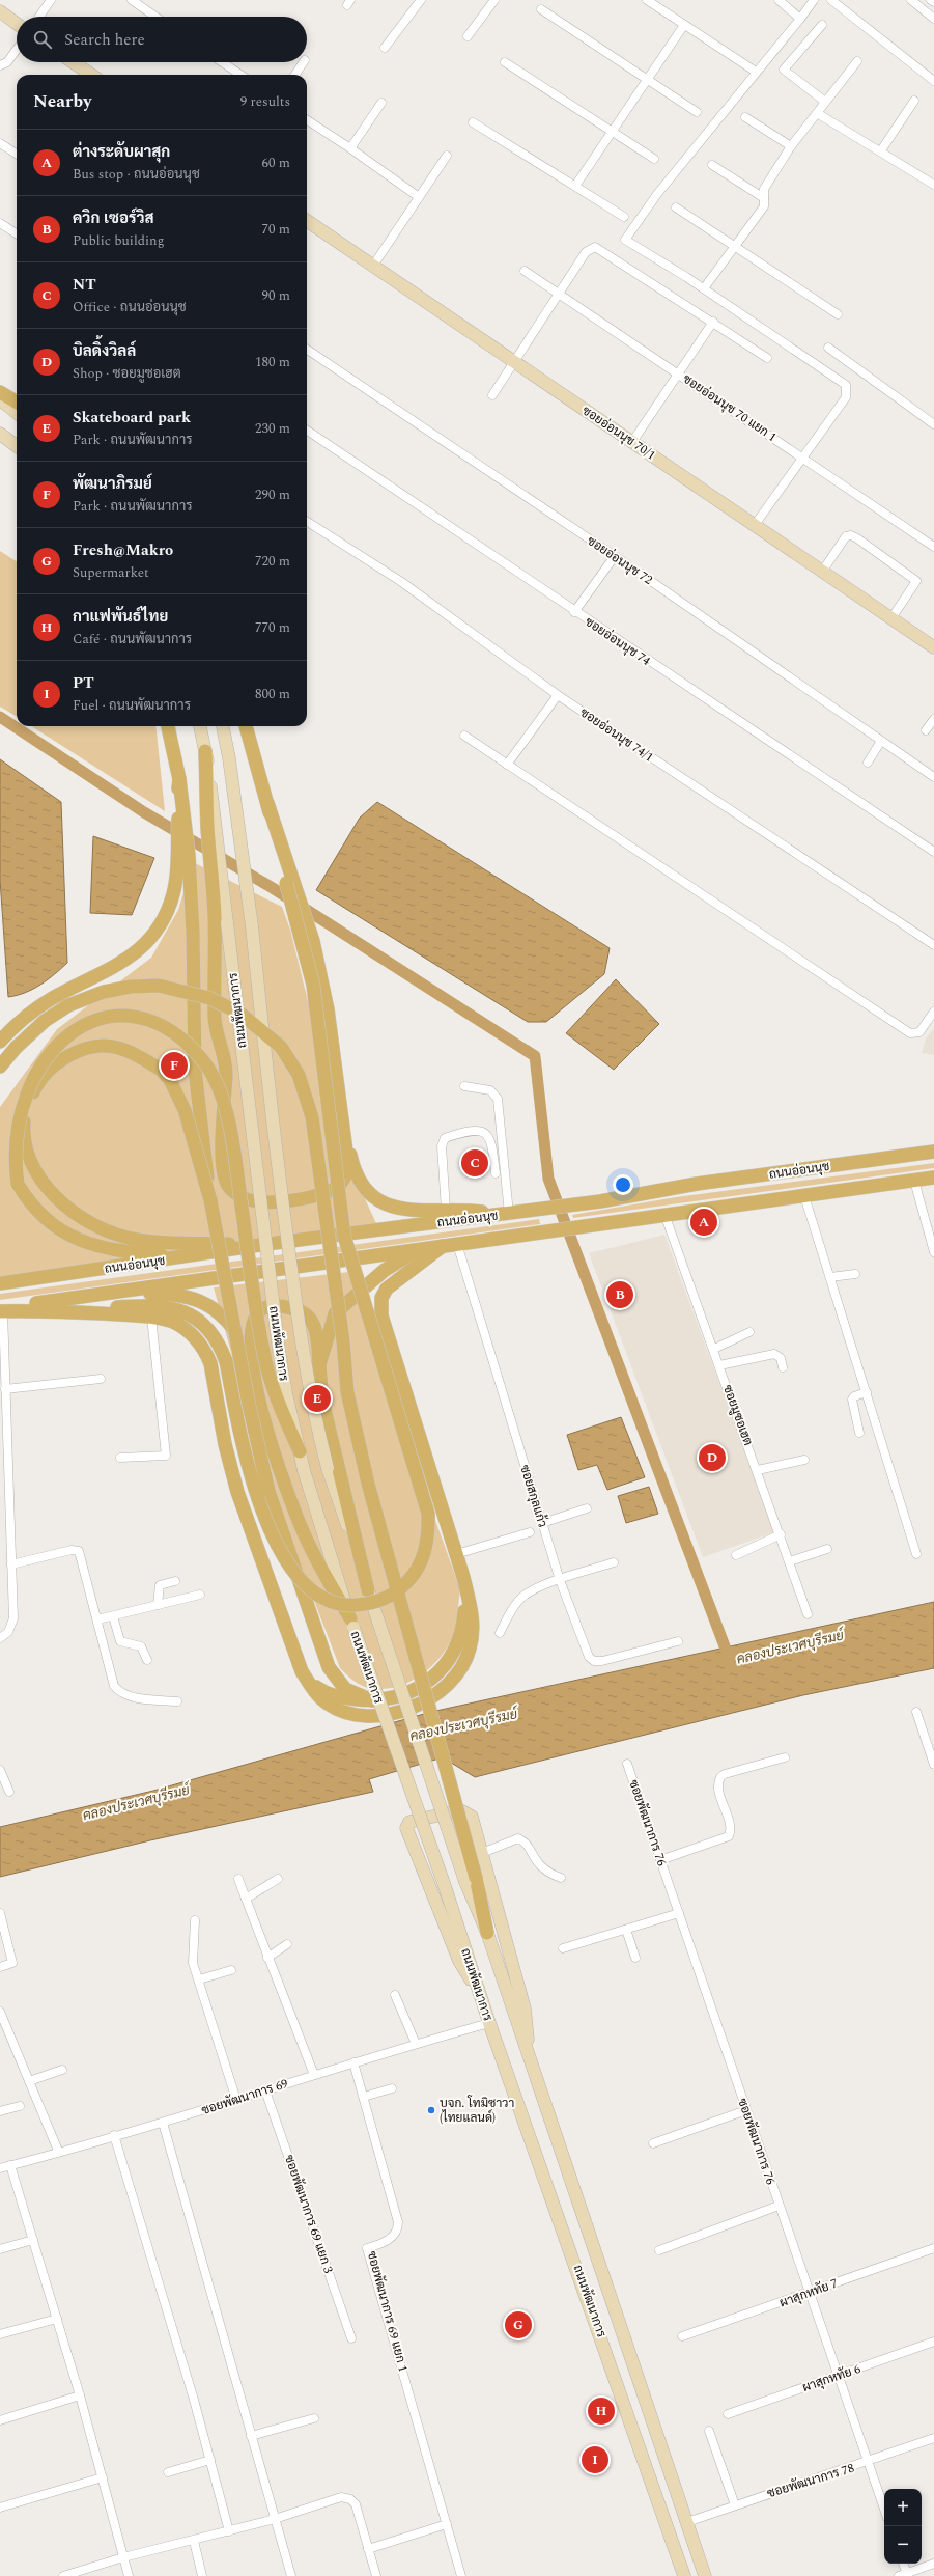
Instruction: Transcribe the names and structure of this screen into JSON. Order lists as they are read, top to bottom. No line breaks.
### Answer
{"streets":{"main road":["ซอยอ่อนนุช 70/1","ถนนพัฒนาการ","ถนนอ่อนนุช"],"street":["ซอยอ่อนนุช 70 แยก 1","ซอยอ่อนนุช 72","ซอยอ่อนนุช 74","ซอยอ่อนนุช 74/1","ซอยมูซอเฮต","ซอยสกุลแก้ว","ซอยพัฒนาการ 76","ซอยพัฒนาการ 69","ซอยพัฒนาการ 69 แยก 3","ผาสุกหทัย 7","ซอยพัฒนาการ 69 แยก 1","ผาสุกหทัย 6","ซอยพัฒนาการ 78"]},"crossings":[["ถนนพัฒนาการ","ซอยพัฒนาการ 69"],["ถนนพัฒนาการ","ซอยพัฒนาการ 78"],["ถนนอ่อนนุช","ซอยมูซอเฮต"],["ถนนอ่อนนุช","ซอยสกุลแก้ว"],["ซอยพัฒนาการ 76","ผาสุกหทัย 7"],["ซอยพัฒนาการ 76","ผาสุกหทัย 6"],["ซอยพัฒนาการ 76","ซอยพัฒนาการ 78"],["ซอยพัฒนาการ 69","ซอยพัฒนาการ 69 แยก 3"],["ซอยพัฒนาการ 69","ซอยพัฒนาการ 69 แยก 1"]],"water":["คลองประเวศบุรีรมย์"],"places":["บจก. โทมิซาวา (ไทยแลนด์)"],"page":{"search":"Search here","heading":["Nearby","9 results"],"list":[{"mark":"A","name":"ต่างระดับผาสุก","note":"Bus stop · ถนนอ่อนนุช","value":"60 m"},{"mark":"B","name":"ควิก เซอร์วิส","note":"Public building","value":"70 m"},{"mark":"C","name":"NT","note":"Office · ถนนอ่อนนุช","value":"90 m"},{"mark":"D","name":"บิลดิ้งวิลล์","note":"Shop · ซอยมูซอเฮต","value":"180 m"},{"mark":"E","name":"Skateboard park","note":"Park · ถนนพัฒนาการ","value":"230 m"},{"mark":"F","name":"พัฒนาภิรมย์","note":"Park · ถนนพัฒนาการ","value":"290 m"},{"mark":"G","name":"Fresh@Makro","note":"Supermarket","value":"720 m"},{"mark":"H","name":"กาแฟพันธ์ไทย","note":"Café · ถนนพัฒนาการ","value":"770 m"},{"mark":"I","name":"PT","note":"Fuel · ถนนพัฒนาการ","value":"800 m"}],"pins":["F","C","A","B","E","D","G","H","I"],"map_buttons":["+","−"]}}
